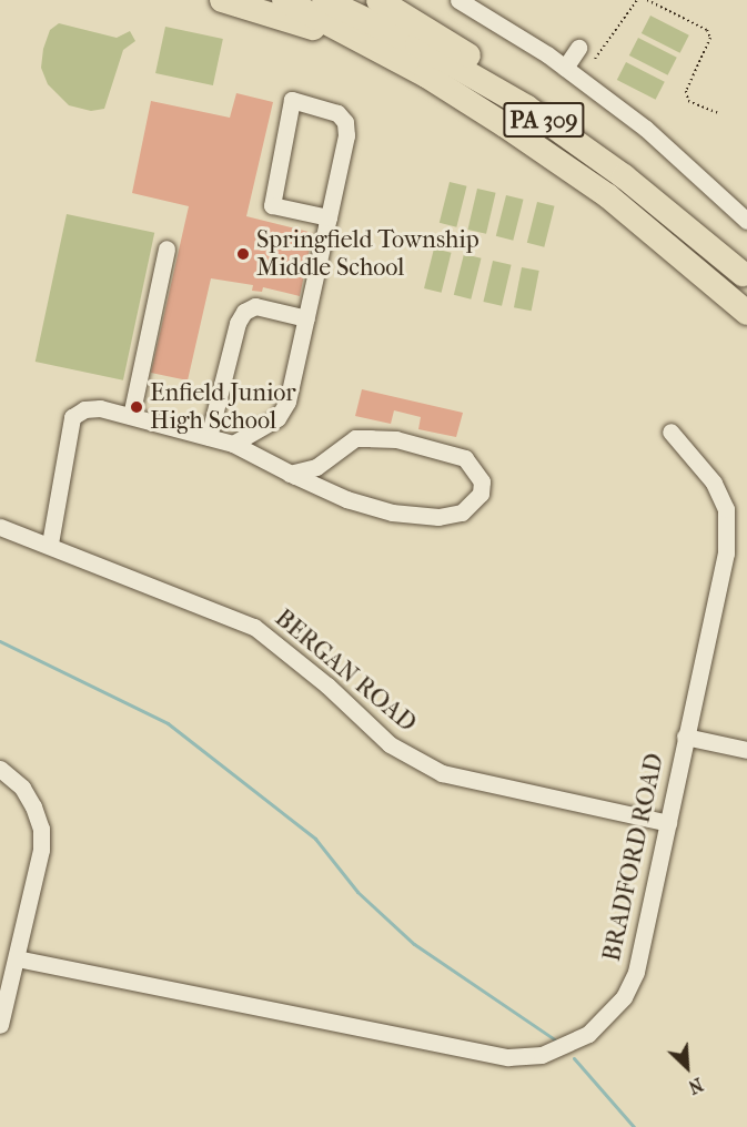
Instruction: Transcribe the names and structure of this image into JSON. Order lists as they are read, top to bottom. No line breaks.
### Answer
{"streets":{"highway":["PA 309"],"street":["BERGAN ROAD","BRADFORD ROAD"]},"crossings":[["BERGAN ROAD","BRADFORD ROAD"]],"places":["Springfield Township Middle School","Enfield Junior High School"],"north":"bottom right"}
